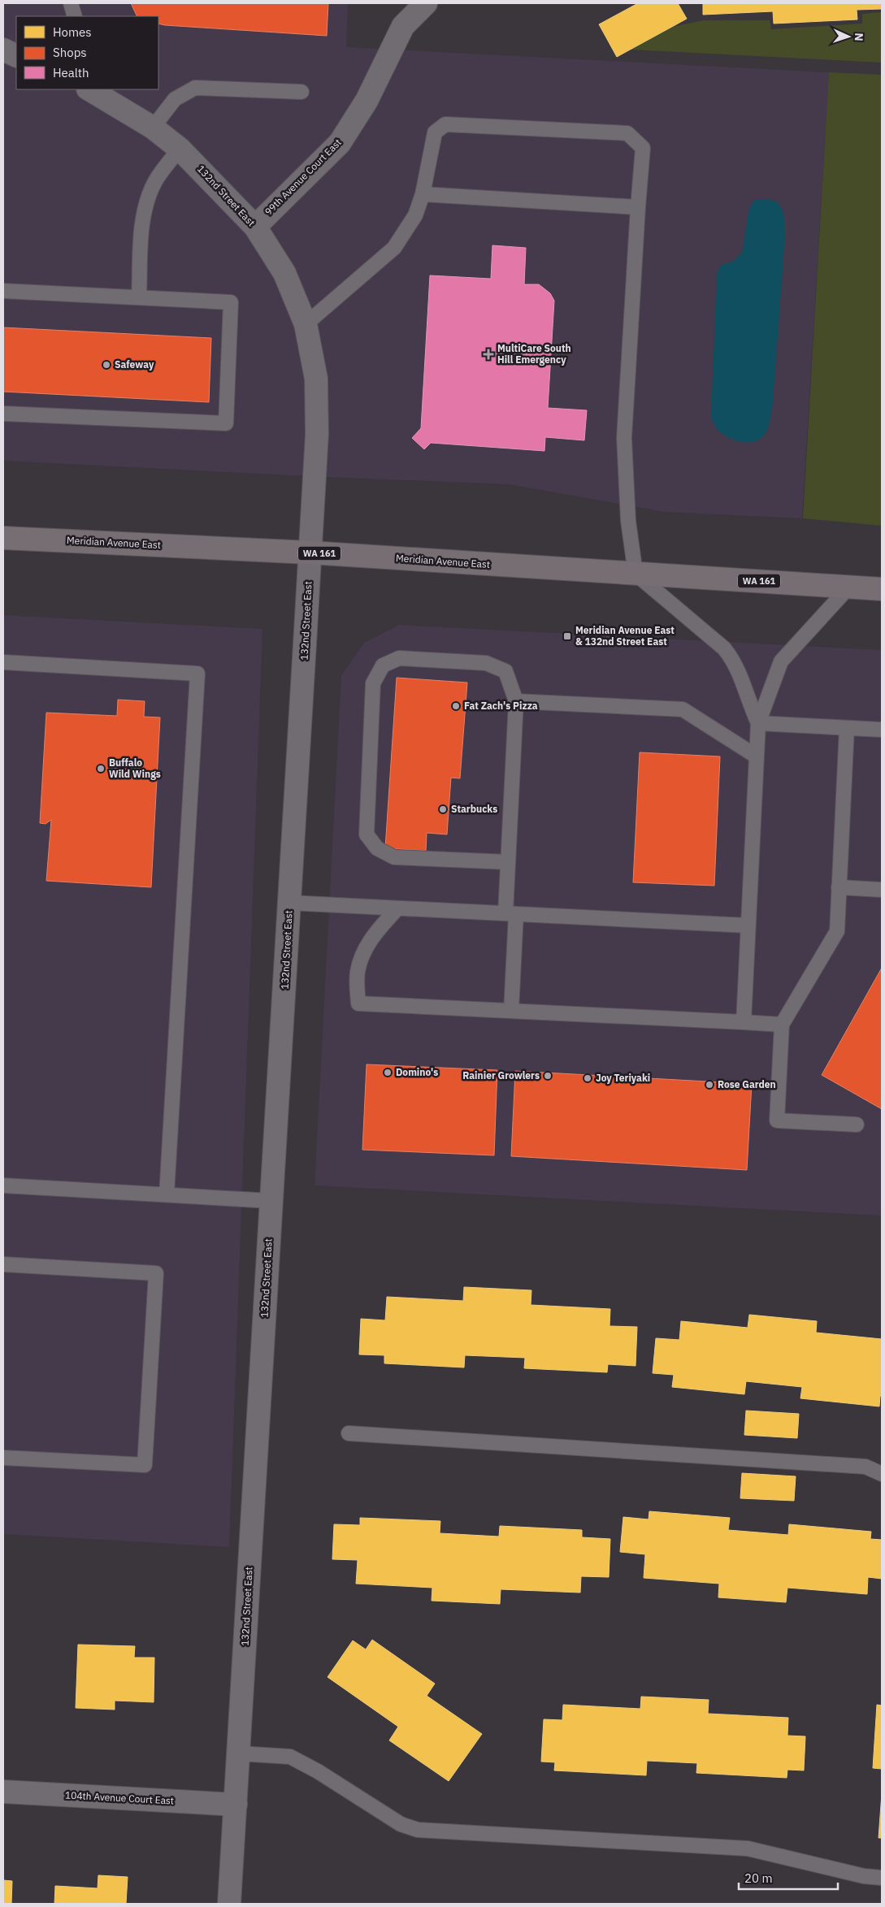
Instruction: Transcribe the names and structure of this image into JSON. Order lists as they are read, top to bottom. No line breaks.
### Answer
{"streets":{"main road":["Meridian Avenue East","WA 161"],"street":["99th Avenue Court East","132nd Street East","104th Avenue Court East"]},"crossings":[["99th Avenue Court East","132nd Street East"],["132nd Street East","Meridian Avenue East"],["132nd Street East","104th Avenue Court East"]],"places":{"health":["MultiCare South Hill Emergency"],"other":["Safeway","Fat Zach's Pizza","Buffalo Wild Wings","Starbucks","Domino's","Rainier Growlers","Joy Teriyaki","Rose Garden"],"transit":["Meridian Avenue East & 132nd Street East"]},"legend":["Homes","Shops","Health"],"scale_bar":"20 m","north":"right"}
